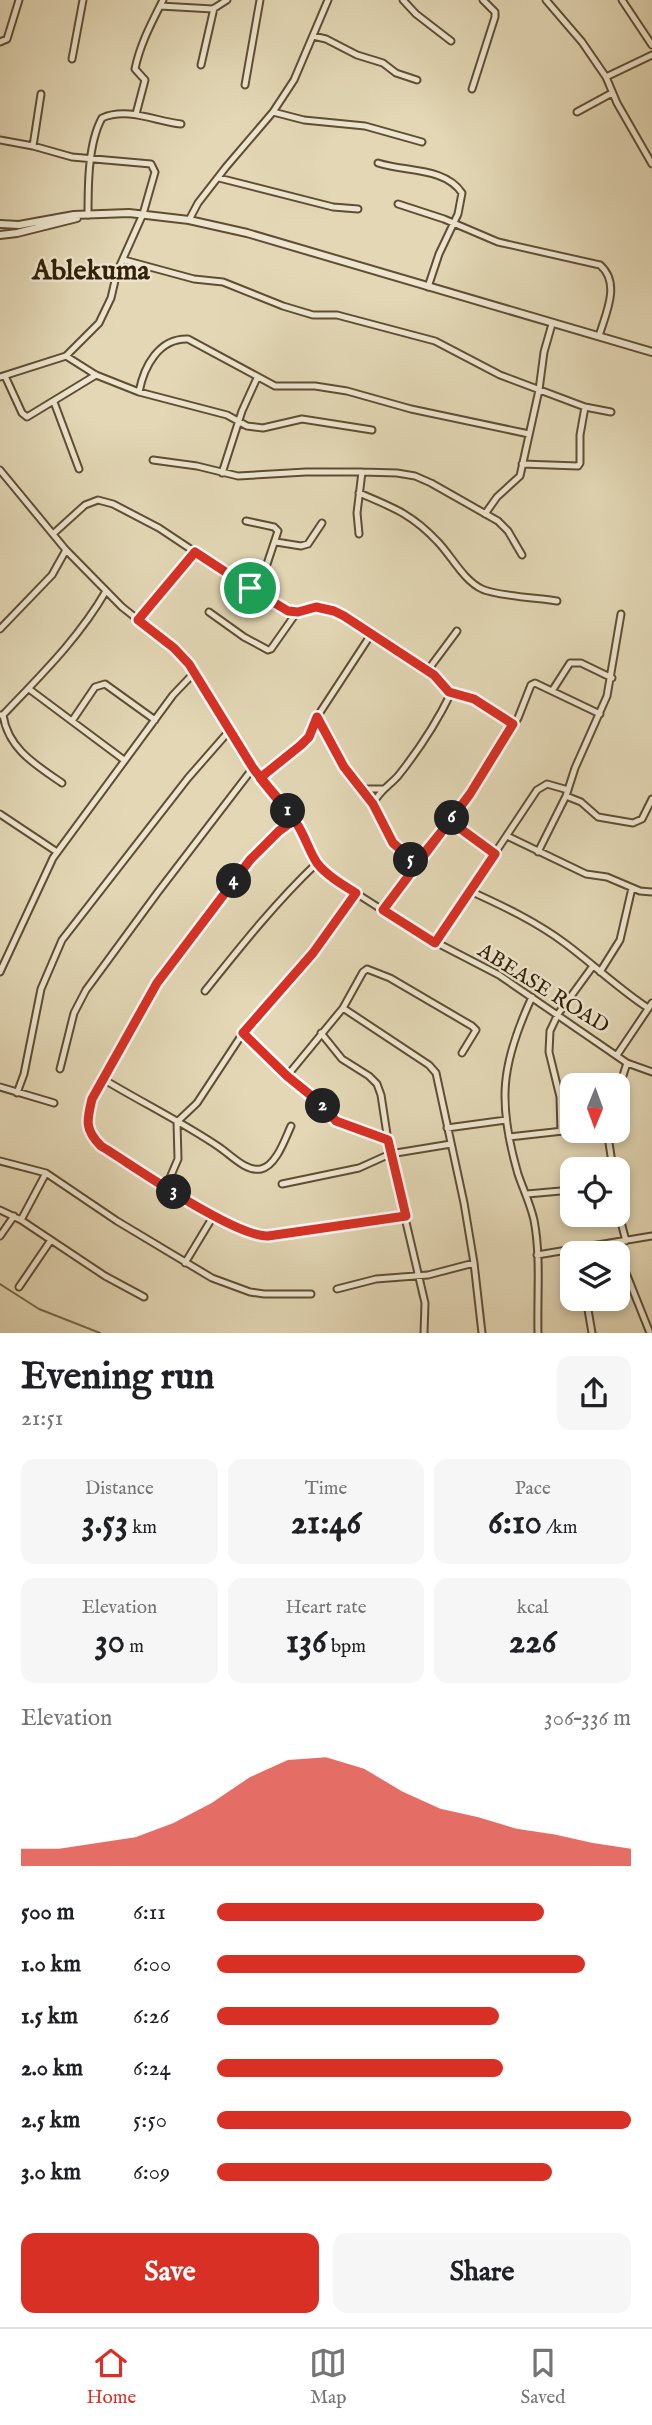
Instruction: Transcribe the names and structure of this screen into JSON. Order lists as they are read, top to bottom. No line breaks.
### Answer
{"streets":{"street":["ABEASE ROAD"]},"districts":["Ablekuma"],"north":"bottom","page":{"pins":["1","6","5","4","2","3"],"heading":["Evening run","21:51"],"stats":[["Distance","3.53 km"],["Time","21:46"],["Pace","6:10 /km"],["Elevation","30 m"],["Heart rate","136 bpm"],["kcal","226"]],"chart":["Elevation","306–336 m"],"list":[{"name":"500 m","note":"6:11"},{"name":"1.0 km","note":"6:00"},{"name":"1.5 km","note":"6:26"},{"name":"2.0 km","note":"6:24"},{"name":"2.5 km","note":"5:50"},{"name":"3.0 km","note":"6:09"}],"buttons":["Save","Share"],"tabs":["Home","Map","Saved"]}}
